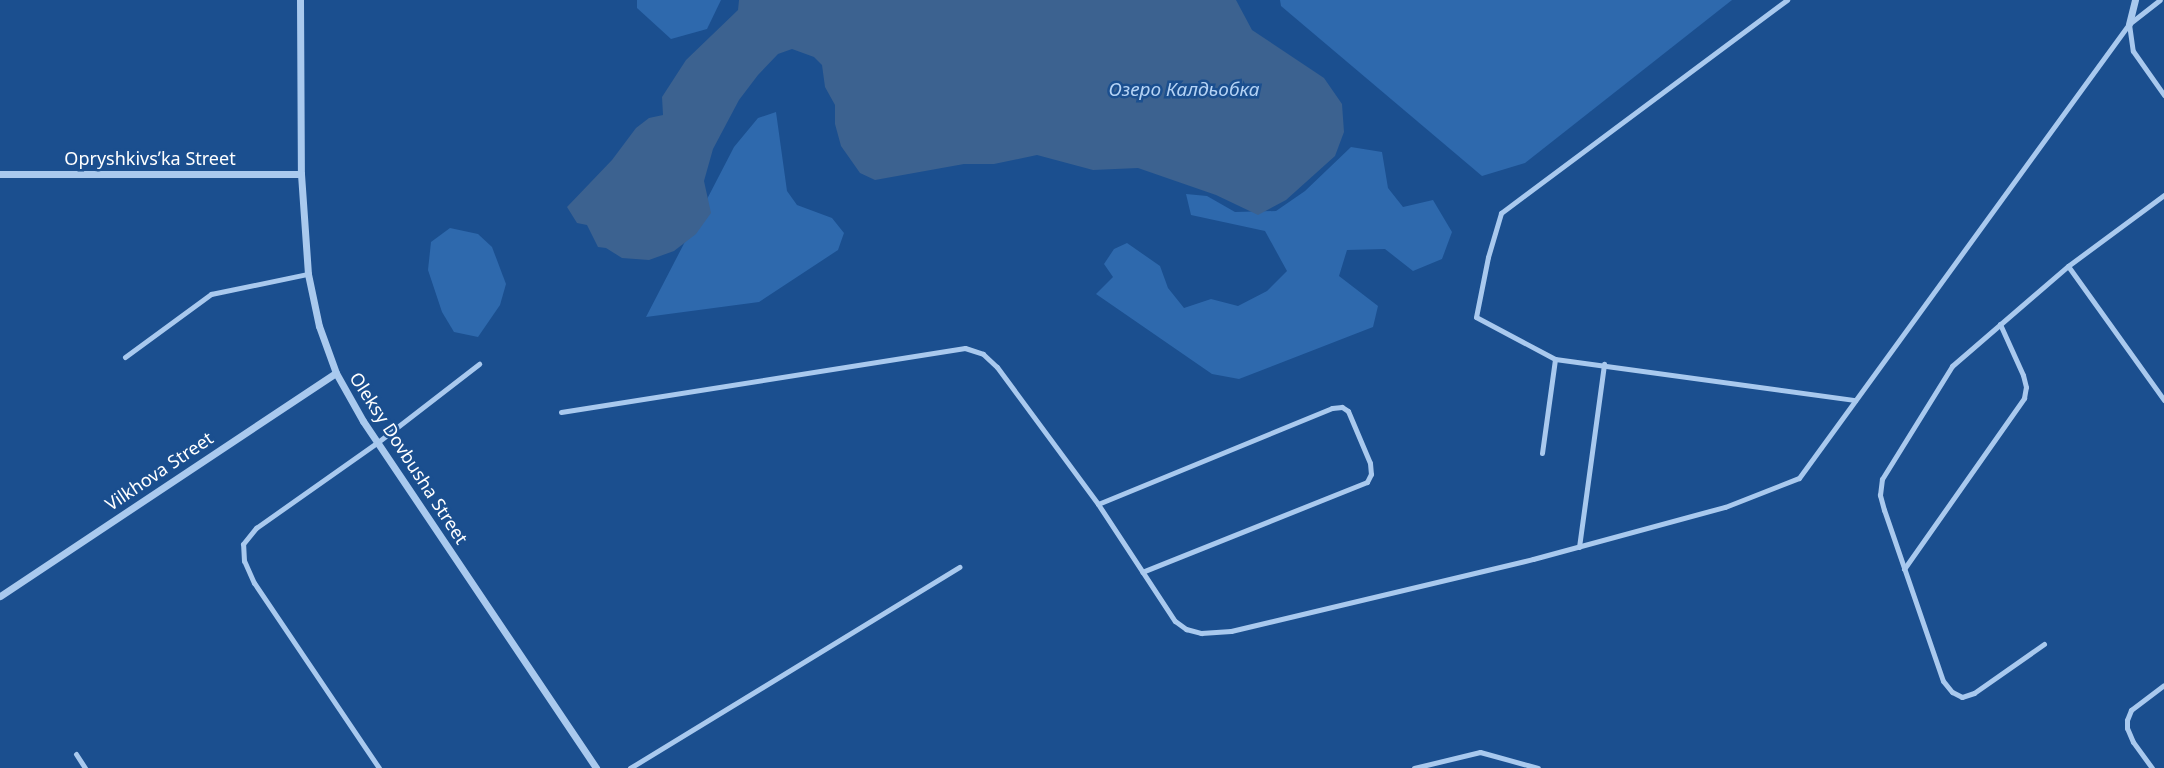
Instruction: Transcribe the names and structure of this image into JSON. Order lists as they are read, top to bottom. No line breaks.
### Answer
{"streets":{"street":["Opryshkivsʹka Street","Oleksy Dovbusha Street","Vilkhova Street"]},"crossings":[["Opryshkivsʹka Street","Oleksy Dovbusha Street"],["Oleksy Dovbusha Street","Vilkhova Street"]],"water":["Озеро Калдьобка"]}
